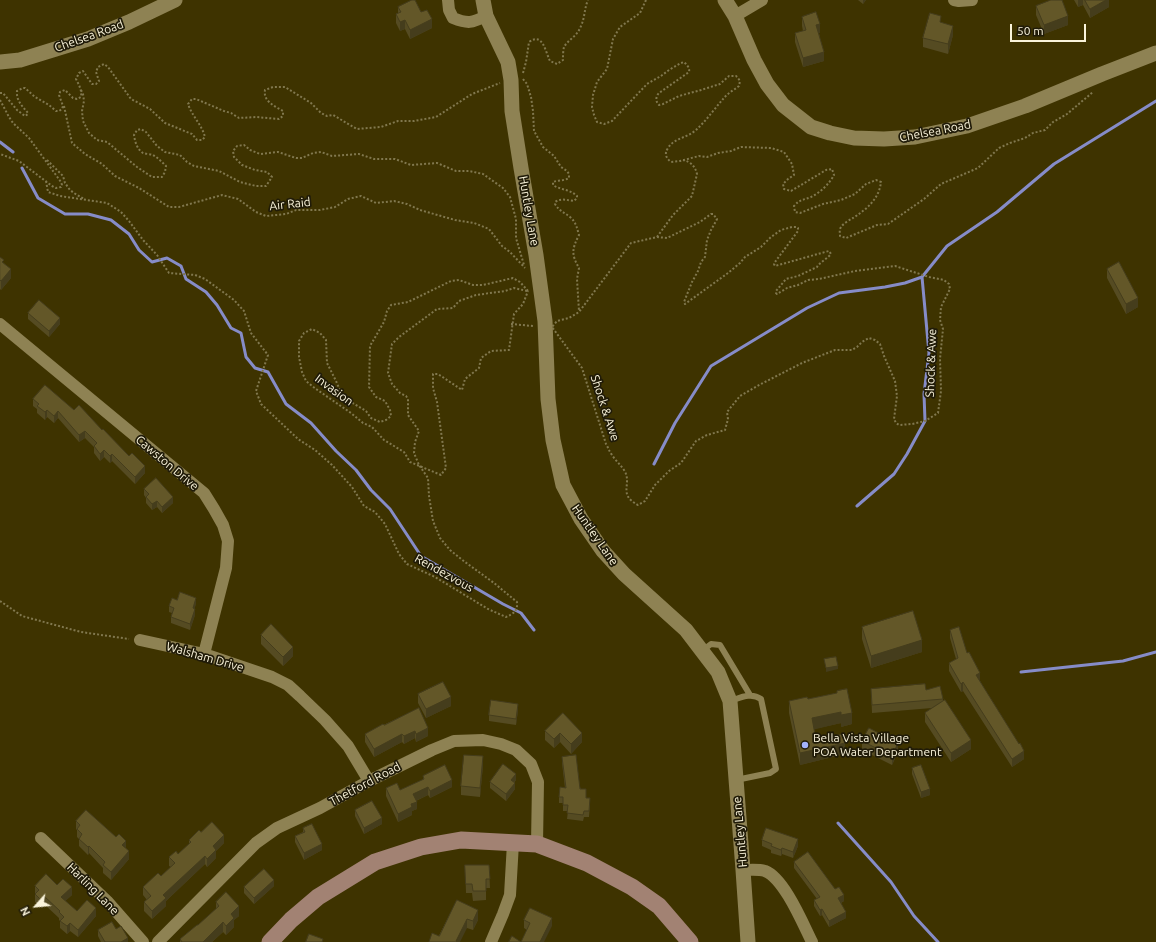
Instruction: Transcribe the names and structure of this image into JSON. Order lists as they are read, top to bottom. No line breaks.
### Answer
{"streets":{"street":["Chelsea Road","Huntley Lane","Cawston Drive","Walsham Drive","Thetford Road","Harling Lane"],"path":["Air Raid","Shock & Awe","Invasion","Rendezvous"]},"crossings":[["Invasion","Rendezvous"],["Cawston Drive","Walsham Drive"],["Walsham Drive","Thetford Road"]],"places":["Bella Vista Village POA Water Department"],"scale_bar":"50 m","north":"bottom left"}
